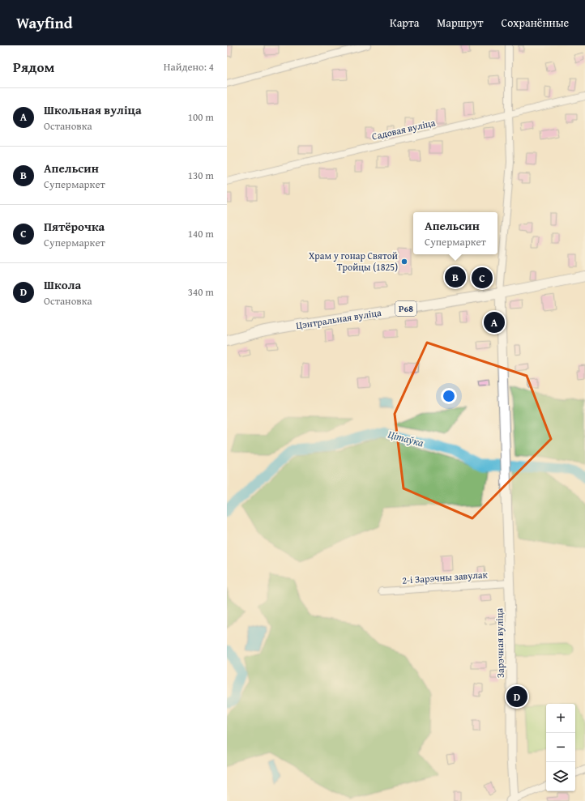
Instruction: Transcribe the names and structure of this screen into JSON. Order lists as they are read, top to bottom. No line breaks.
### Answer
{"streets":{"main road":["Р68","Цэнтральная вуліца","Зарэчная вуліца"],"street":["Садовая вуліца","2-і Зарэчны завулак"]},"crossings":[["Цэнтральная вуліца","Зарэчная вуліца"],["2-і Зарэчны завулак","Зарэчная вуліца"]],"water":["Цітаўка"],"places":["Храм у гонар Святой Тройцы (1825)"],"page":{"header":"Wayfind","nav":["Карта","Маршрут","Сохранённые"],"heading":["Рядом","Найдено: 4"],"list":[{"mark":"A","name":"Школьная вуліца","note":"Остановка","value":"100 m"},{"mark":"B","name":"Апельсин","note":"Супермаркет","value":"130 m"},{"mark":"C","name":"Пятёрочка","note":"Супермаркет","value":"140 m"},{"mark":"D","name":"Школа","note":"Остановка","value":"340 m"}],"popup":["Апельсин","Супермаркет"],"pins":["B","C","A","D"],"map_buttons":["+","−"]}}
